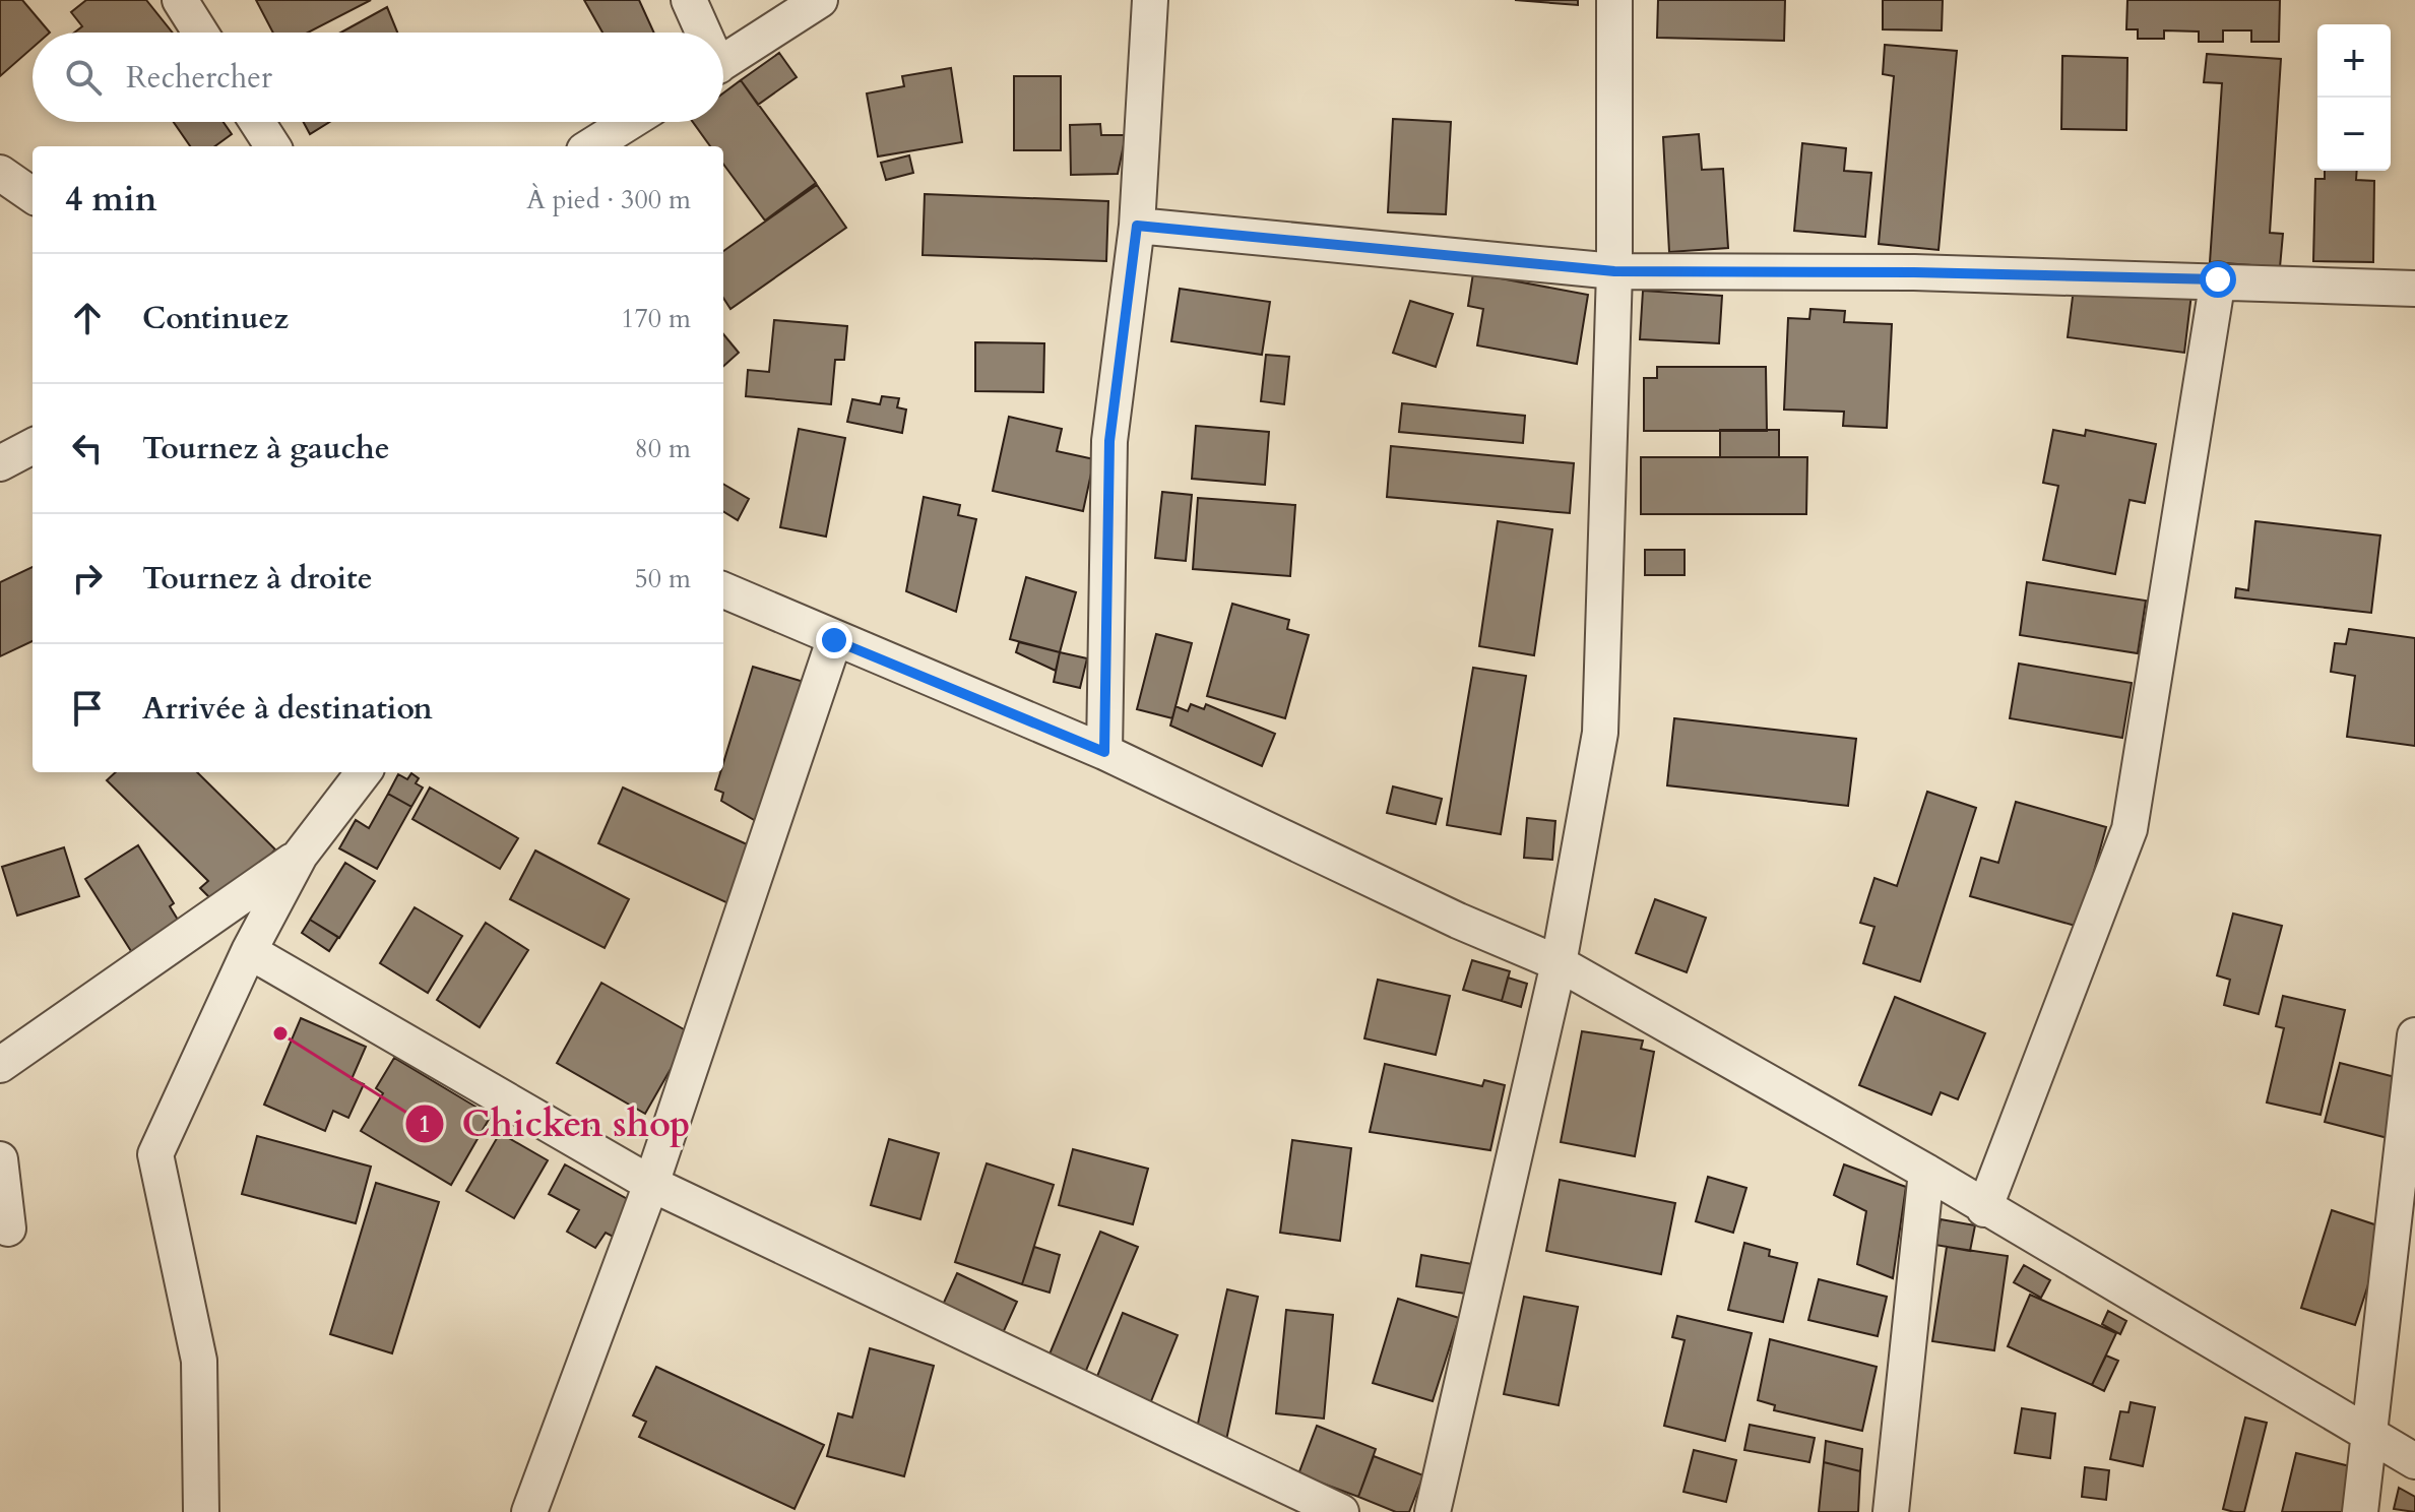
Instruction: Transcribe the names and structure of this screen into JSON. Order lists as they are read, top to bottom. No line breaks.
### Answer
{"places":["Chicken shop"],"page":{"map_buttons":["+","−"],"search":"Rechercher","heading":["4 min","À pied · 300 m"],"list":[["Continuez","170 m"],["Tournez à gauche","80 m"],["Tournez à droite","50 m"],"Arrivée à destination"]}}
